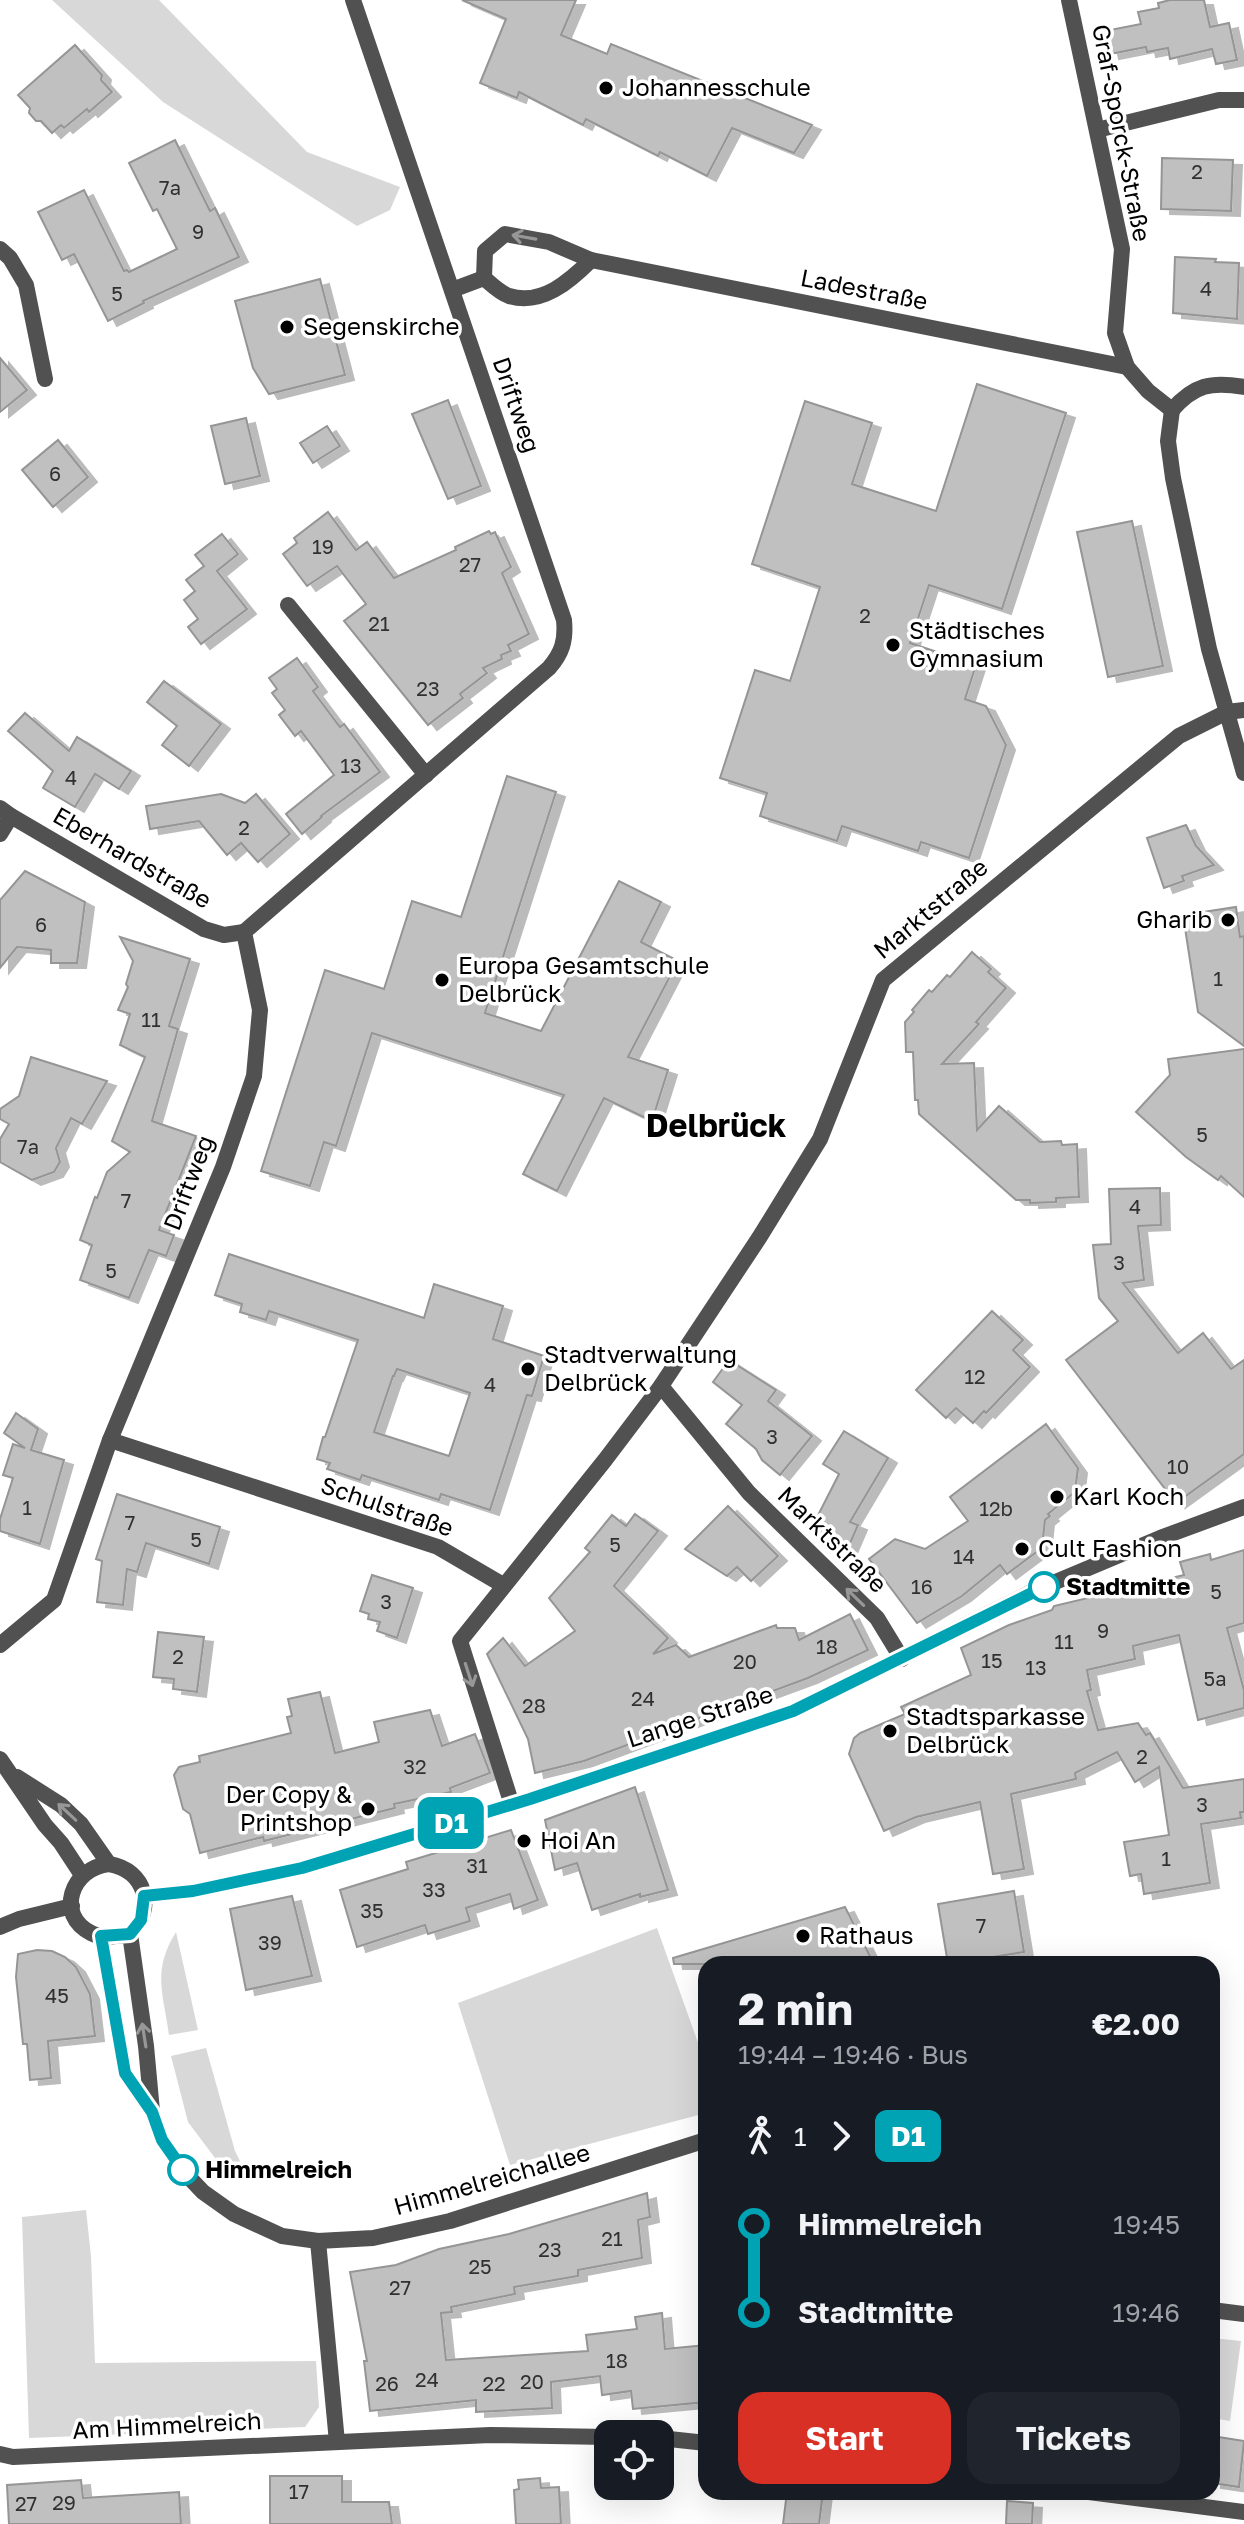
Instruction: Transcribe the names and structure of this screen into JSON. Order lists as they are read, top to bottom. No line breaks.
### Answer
{"streets":{"street":["Graf-Sporck-Straße","Ladestraße","Driftweg","Eberhardstraße","Marktstraße","Schulstraße","Lange Straße","Himmelreichallee","Am Himmelreich"]},"crossings":[["Graf-Sporck-Straße","Ladestraße"],["Driftweg","Eberhardstraße"],["Driftweg","Schulstraße"],["Marktstraße","Schulstraße"],["Marktstraße","Lange Straße"],["Lange Straße","Himmelreichallee"]],"districts":["Delbrück"],"places":["Johannesschule","Segenskirche","Städtisches Gymnasium","Gharib","Europa Gesamtschule Delbrück","Stadtverwaltung Delbrück","Karl Koch","Cult Fashion","Stadtmitte","Stadtsparkasse Delbrück","Der Copy & Printshop","Hoi An","Rathaus","Himmelreich"],"lines":["bus line D1"],"house_numbers":["2","7a","9","4","5","6","19","27","2","21","23","13","4","2","6","1","11","5","7a","7","4","3","5","12","4","3","10","1","12b","7","5","5","14","16","5","3","9","11","18","2","15","20","13","5a","24","28","2","32","3","1","31","33","35","7","39","45","21","23","25","27","18","24","20","26","22","17","29","27"],"page":{"on_map":"D1","heading":["2 min","19:44 – 19:46 · Bus","€2.00"],"legs":["1","D1"],"list":[{"name":"Himmelreich","value":"19:45"},{"name":"Stadtmitte","value":"19:46"}],"buttons":["Start","Tickets"]}}
